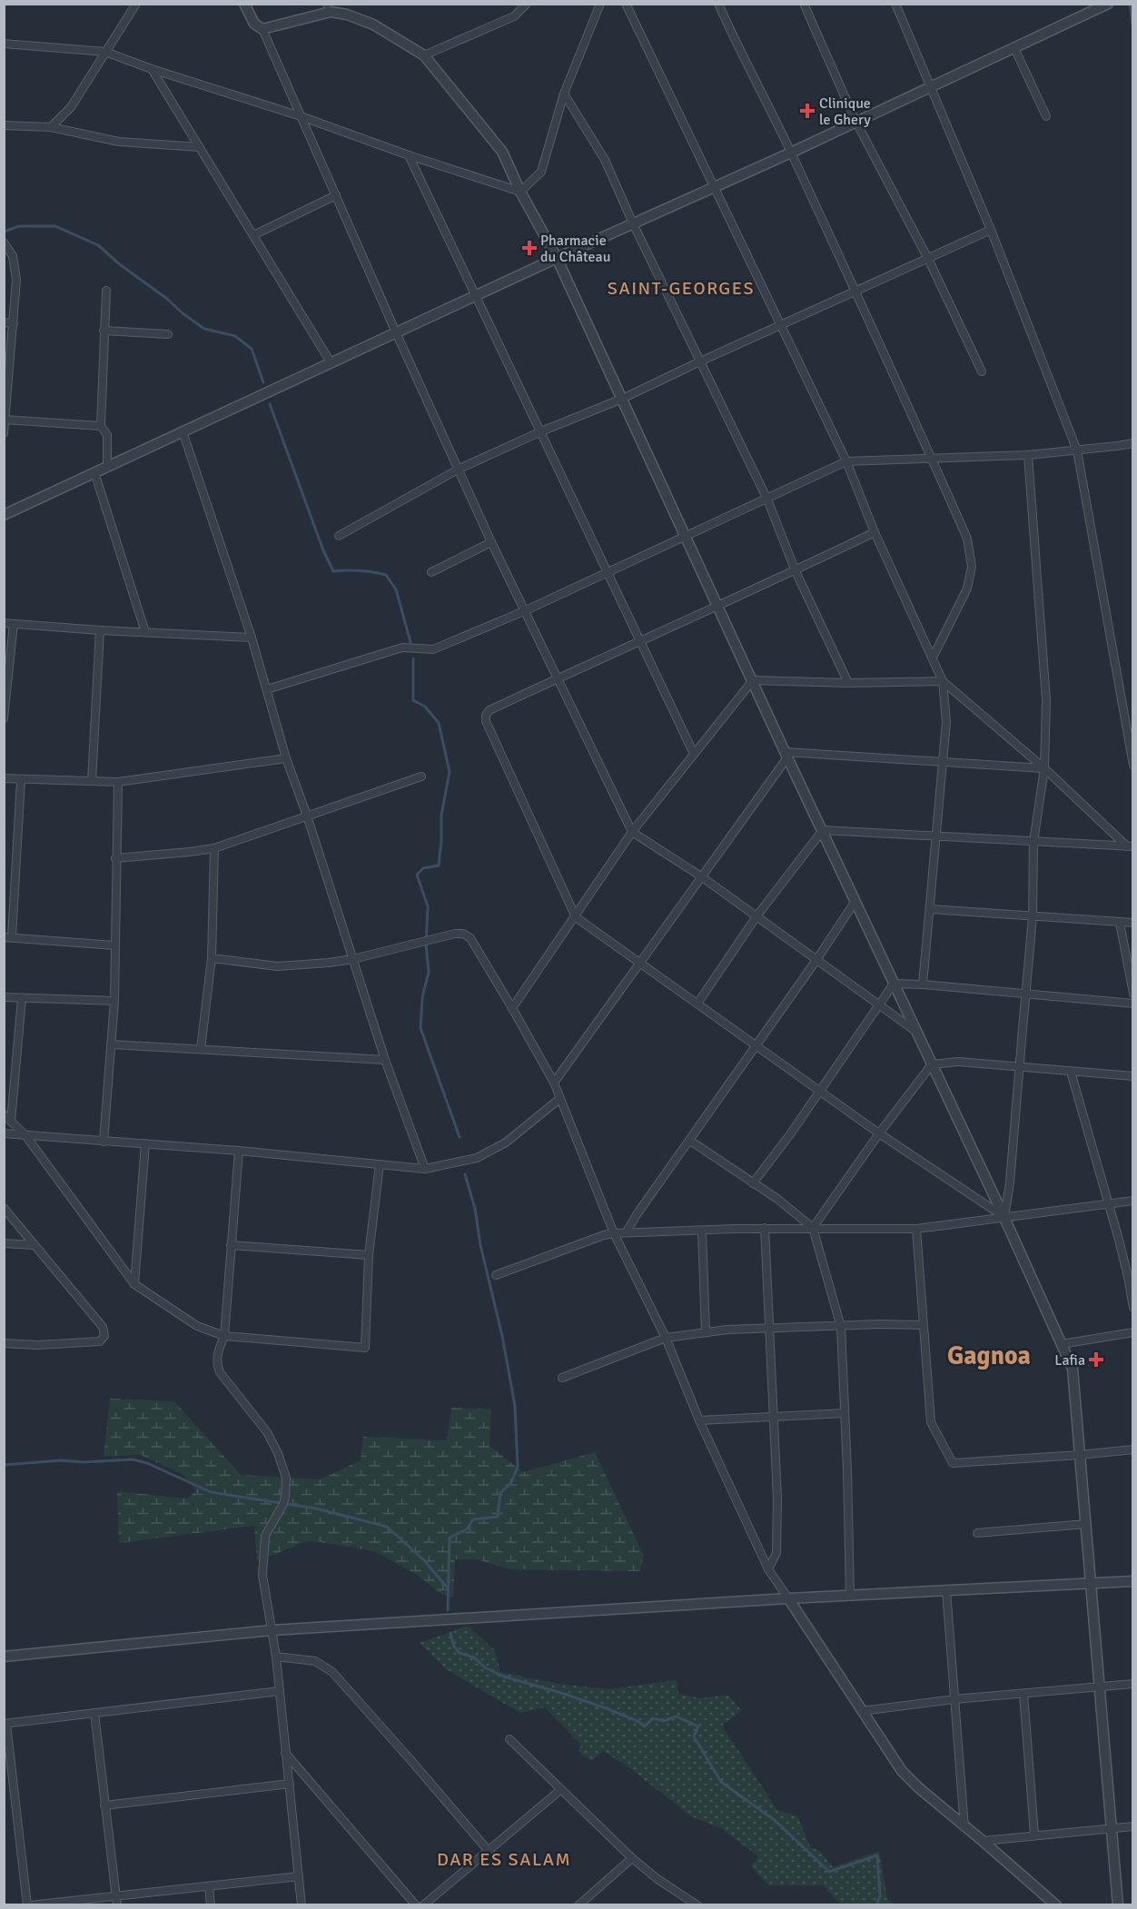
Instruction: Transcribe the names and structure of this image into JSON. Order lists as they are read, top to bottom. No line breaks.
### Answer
{"districts":["SAINT-GEORGES","Gagnoa","DAR ES SALAM"],"places":{"health":["Clinique le Ghery","Pharmacie du Château","Lafia"]}}
